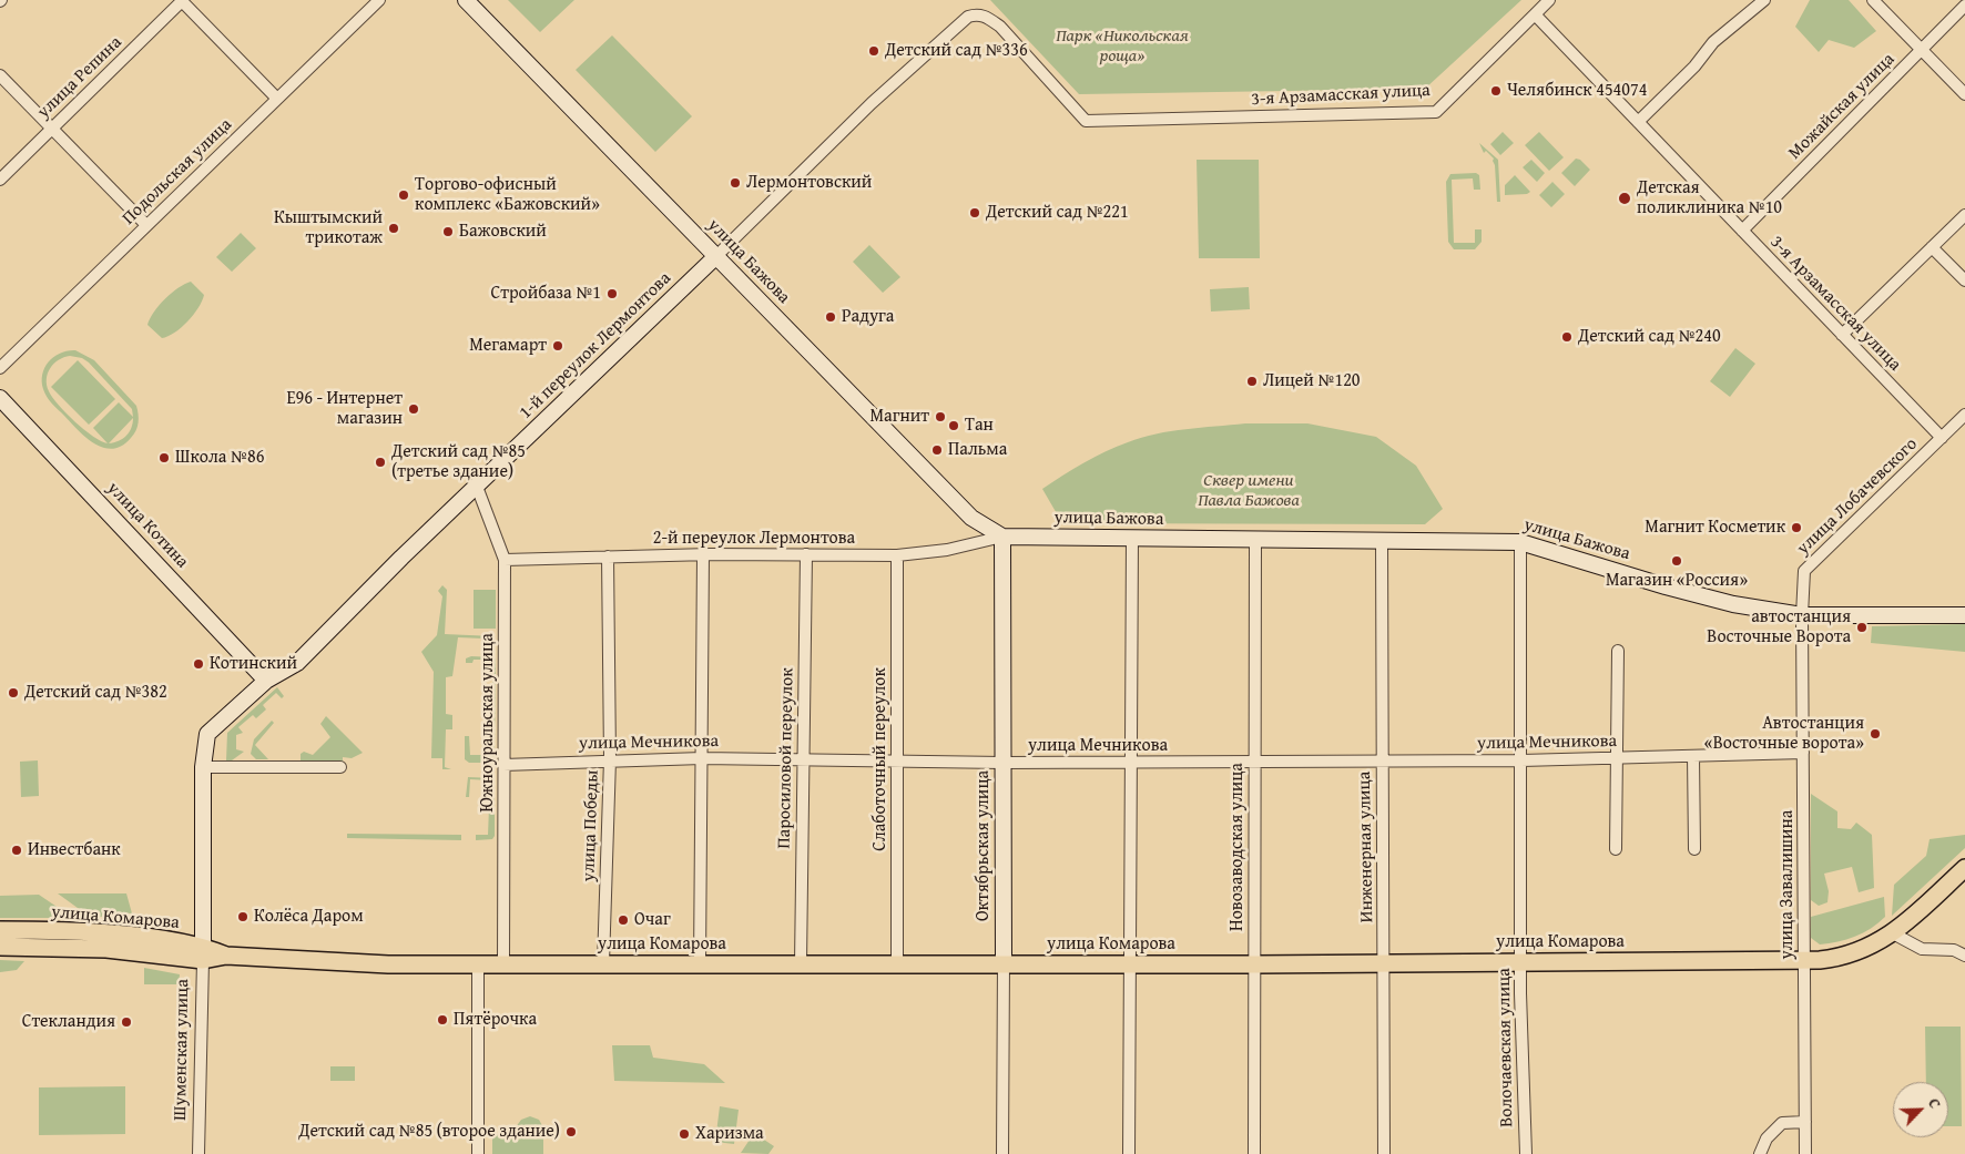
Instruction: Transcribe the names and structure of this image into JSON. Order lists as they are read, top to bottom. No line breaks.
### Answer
{"streets":{"main road":["улица Бажова","1-й переулок Лермонтова","улица Котина","Октябрьская улица","улица Комарова"],"street":["улица Репина","3-я Арзамасская улица","Можайская улица","Подольская улица","улица Лобачевского","2-й переулок Лермонтова","Южноуральская улица","улица Мечникова","Паросиловой переулок","Слаботочный переулок","улица Победы","Новозаводская улица","Инженерная улица","улица Завалишина","Волочаевская улица","Шуменская улица"]},"crossings":[["3-я Арзамасская улица","Можайская улица"],["3-я Арзамасская улица","1-й переулок Лермонтова"],["3-я Арзамасская улица","улица Лобачевского"],["улица Бажова","1-й переулок Лермонтова"],["улица Бажова","улица Лобачевского"],["улица Бажова","2-й переулок Лермонтова"],["улица Бажова","Октябрьская улица"],["улица Бажова","Новозаводская улица"],["улица Бажова","Инженерная улица"],["улица Бажова","улица Завалишина"],["улица Бажова","Волочаевская улица"],["1-й переулок Лермонтова","улица Котина"],["1-й переулок Лермонтова","Южноуральская улица"],["1-й переулок Лермонтова","улица Комарова"],["1-й переулок Лермонтова","Шуменская улица"],["улица Лобачевского","улица Завалишина"],["2-й переулок Лермонтова","Южноуральская улица"],["2-й переулок Лермонтова","Паросиловой переулок"],["2-й переулок Лермонтова","Слаботочный переулок"],["2-й переулок Лермонтова","улица Победы"],["2-й переулок Лермонтова","Октябрьская улица"],["Южноуральская улица","улица Мечникова"],["Южноуральская улица","улица Комарова"],["улица Мечникова","Паросиловой переулок"],["улица Мечникова","Слаботочный переулок"],["улица Мечникова","улица Победы"],["улица Мечникова","Октябрьская улица"],["улица Мечникова","Новозаводская улица"],["улица Мечникова","Инженерная улица"],["улица Мечникова","улица Завалишина"],["улица Мечникова","Волочаевская улица"],["Паросиловой переулок","улица Комарова"],["Слаботочный переулок","улица Комарова"],["улица Победы","улица Комарова"],["Октябрьская улица","улица Комарова"],["Новозаводская улица","улица Комарова"],["Инженерная улица","улица Комарова"],["улица Завалишина","улица Комарова"],["улица Комарова","Волочаевская улица"],["улица Комарова","Шуменская улица"]],"parks":["Парк «Никольская роща»","Сквер имени Павла Бажова"],"places":["Детский сад №336","Челябинск 454074","Лермонтовский","Торгово-офисный комплекс «Бажовский»","Детская поликлиника №10","Детский сад №221","Кыштымский трикотаж","Бажовский","Стройбаза №1","Радуга","Детский сад №240","Мегамарт","Лицей №120","Е96 - Интернет магазин","Магнит","Тан","Пальма","Школа №86","Детский сад №85 (третье здание)","Магнит Косметик","Магазин «Россия»","автостанция Восточные Ворота","Котинский","Детский сад №382","Автостанция «Восточные ворота»","Инвестбанк","Колёса Даром","Очаг","Пятёрочка","Стекландия","Детский сад №85 (второе здание)","Харизма"],"north":"top right"}
